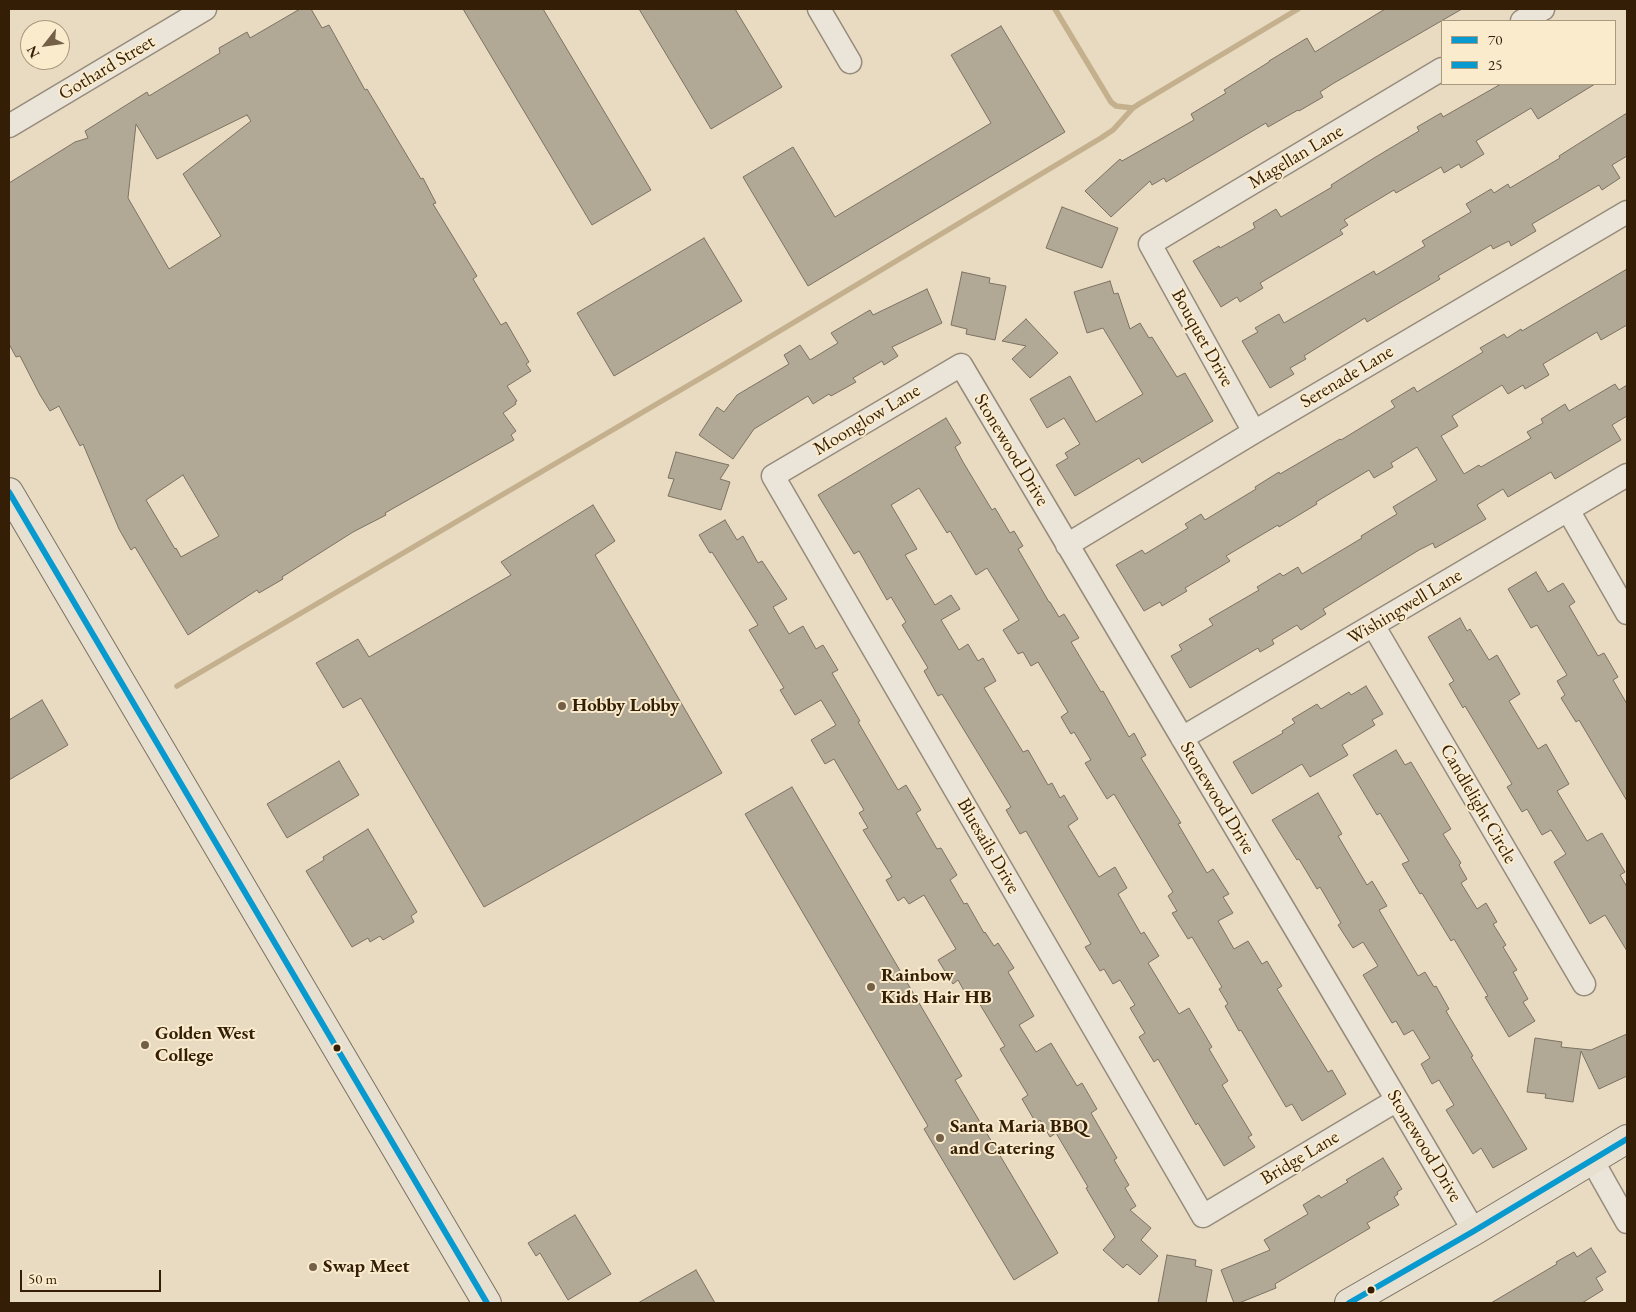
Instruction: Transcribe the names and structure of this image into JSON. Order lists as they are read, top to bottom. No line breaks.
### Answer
{"streets":{"street":["Gothard Street","Magellan Lane","Bouquet Drive","Serenade Lane","Moonglow Lane","Stonewood Drive","Wishingwell Lane","Candlelight Circle","Bluesails Drive","Bridge Lane"]},"crossings":[["Magellan Lane","Bouquet Drive"],["Bouquet Drive","Serenade Lane"],["Serenade Lane","Stonewood Drive"],["Moonglow Lane","Stonewood Drive"],["Moonglow Lane","Bluesails Drive"],["Stonewood Drive","Wishingwell Lane"],["Stonewood Drive","Bridge Lane"],["Wishingwell Lane","Candlelight Circle"],["Bluesails Drive","Bridge Lane"]],"places":["Hobby Lobby","Rainbow Kids Hair HB","Golden West College","Santa Maria BBQ and Catering","Swap Meet"],"lines":["transit line 70","transit line 25"],"legend":["70","25"],"scale_bar":"50 m","north":"bottom left"}
